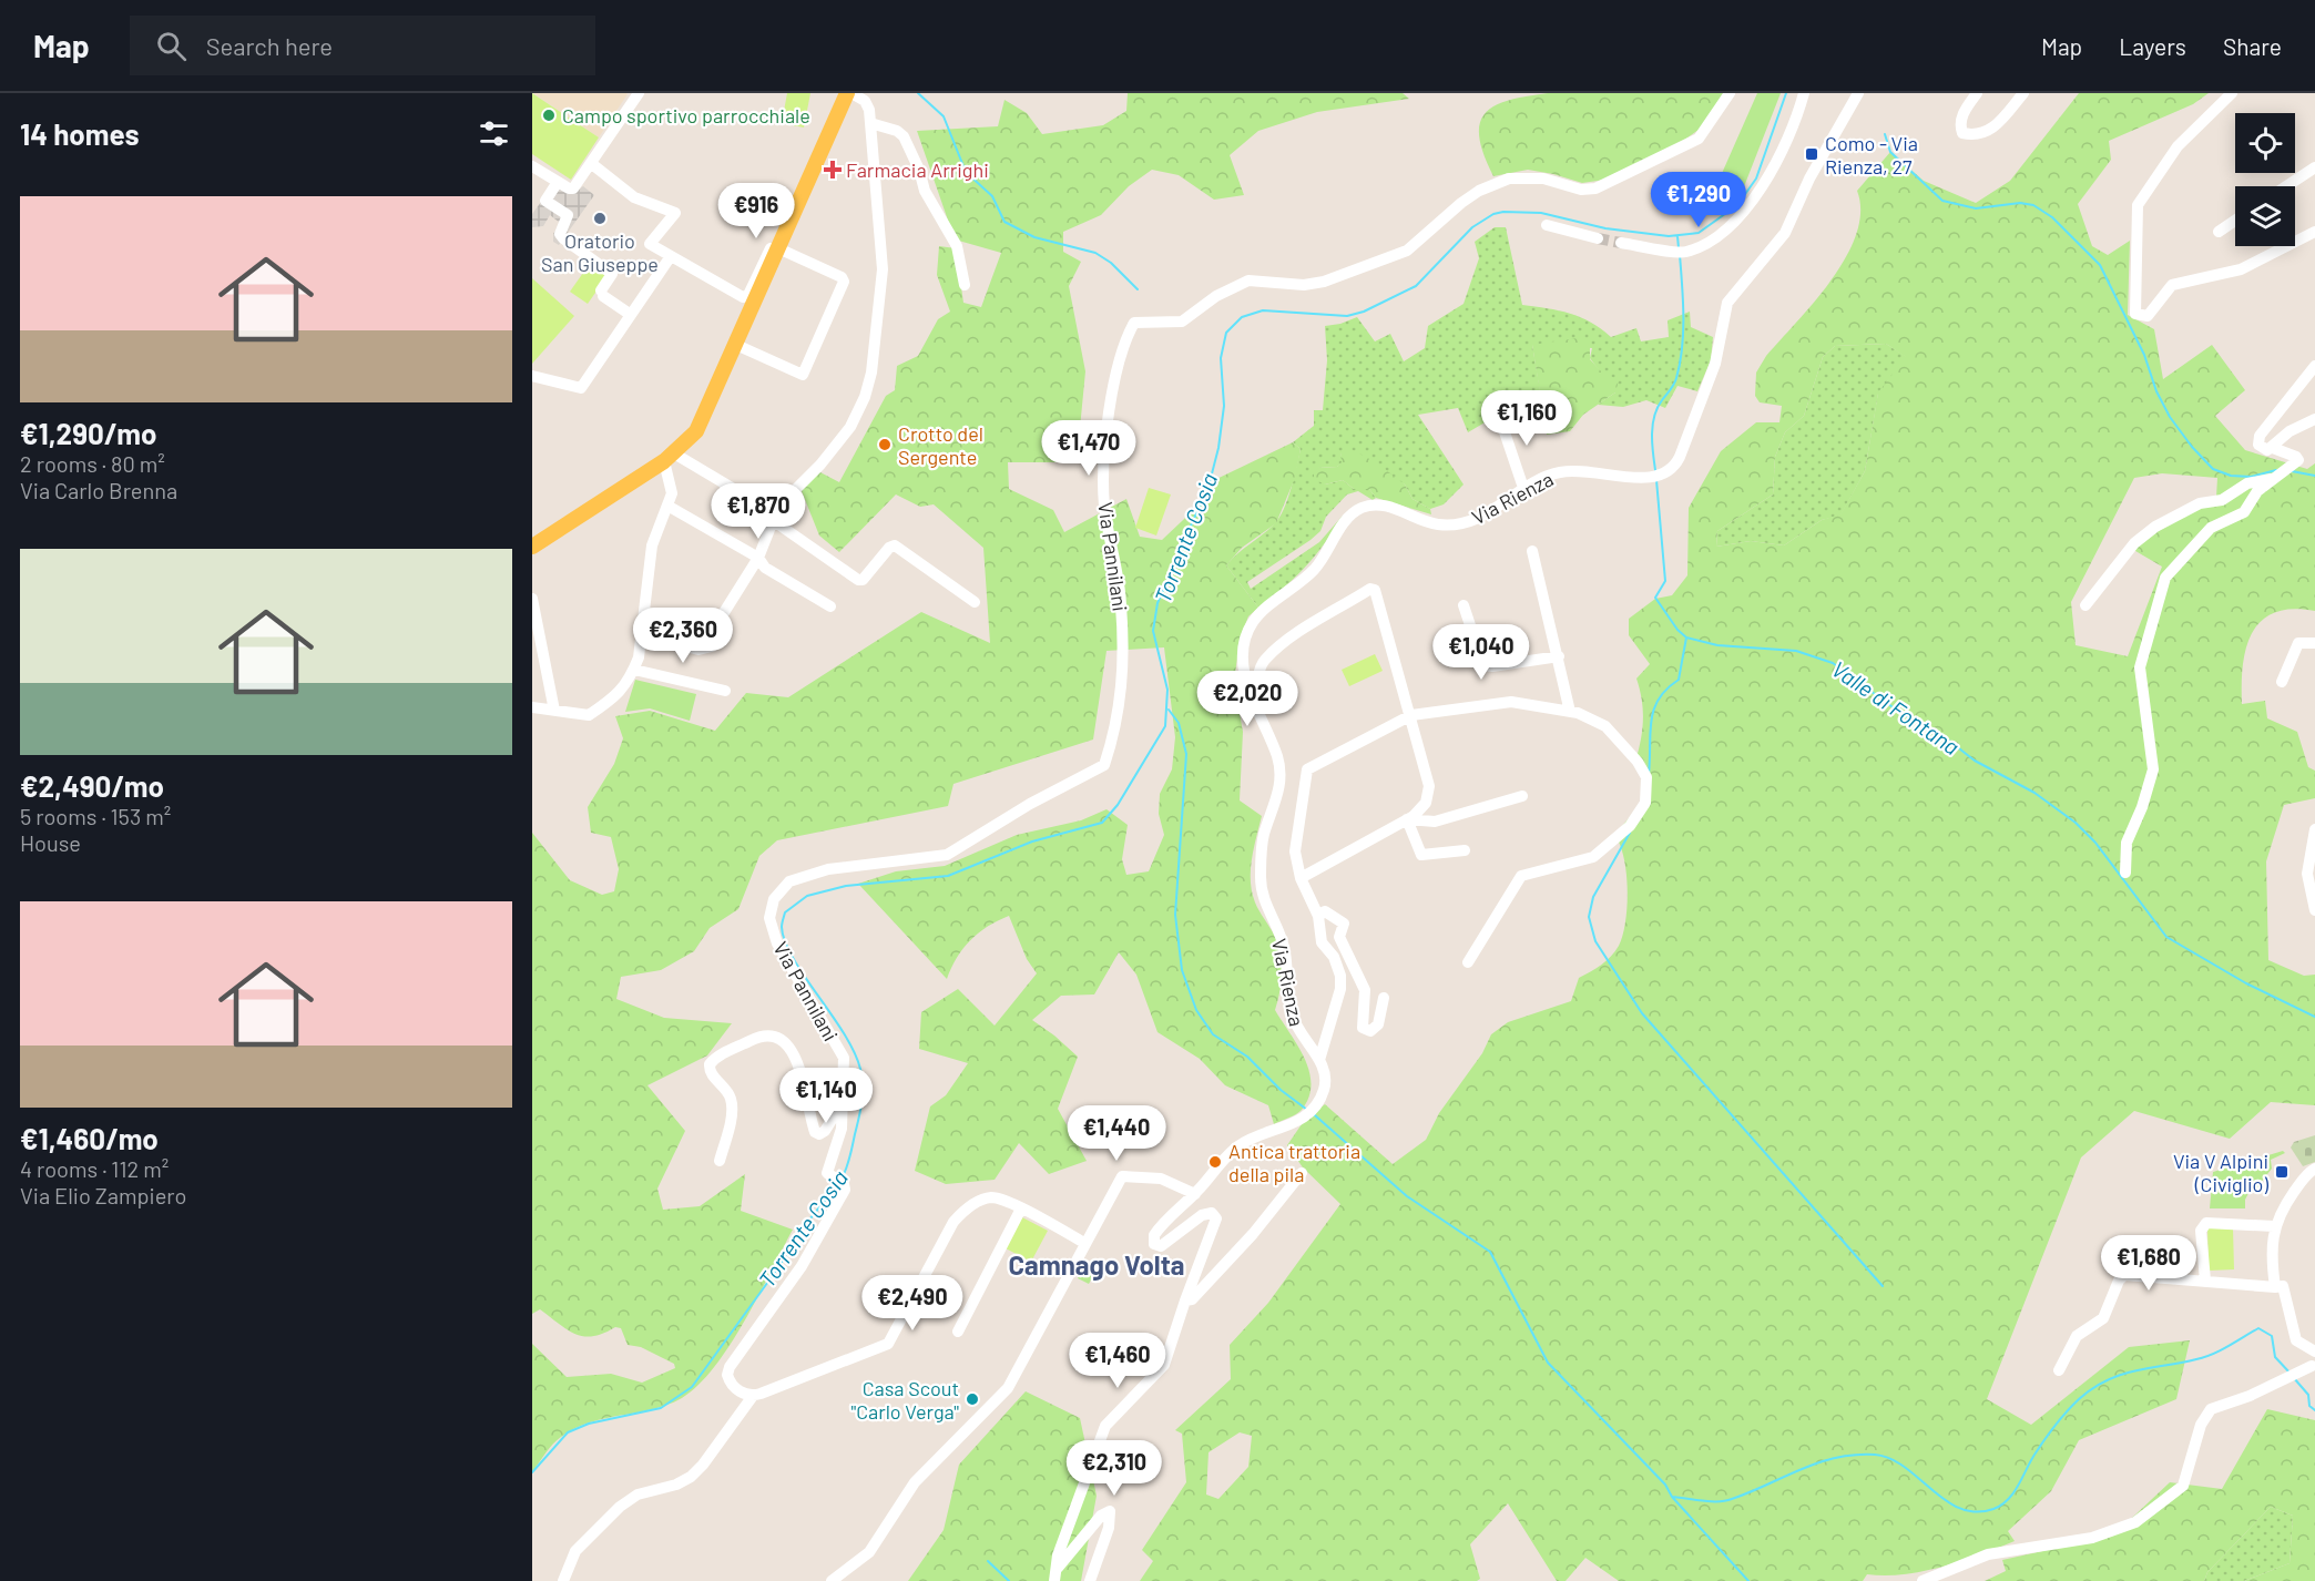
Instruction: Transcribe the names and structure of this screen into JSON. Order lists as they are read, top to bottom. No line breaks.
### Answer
{"streets":{"street":["Via Rienza","Via Pannilani"]},"districts":["Camnago Volta"],"water":["Torrente Cosia","Valle di Fontana"],"places":{"other":["Campo sportivo parrocchiale","Oratorio San Giuseppe","Crotto del Sergente","Antica trattoria della pila","Casa Scout \"Carlo Verga\""],"transit":["Como - Via Rienza, 27","Via V Alpini (Civiglio)"],"health":["Farmacia Arrighi"]},"page":{"header":"Map","search":"Search here","nav":["Map","Layers","Share"],"heading":"14 homes","price":["€1,290","€916","€1,160","€1,470","€1,870","€2,360","€1,040","€2,020","€1,140","€1,440","€1,680","€2,490","€1,460","€2,310"],"list":[{"name":"€1,290/mo","note":"2 rooms · 80 m² · Via Carlo Brenna"},{"name":"€2,490/mo","note":"5 rooms · 153 m² · House"},{"name":"€1,460/mo","note":"4 rooms · 112 m² · Via Elio Zampiero"}]}}
